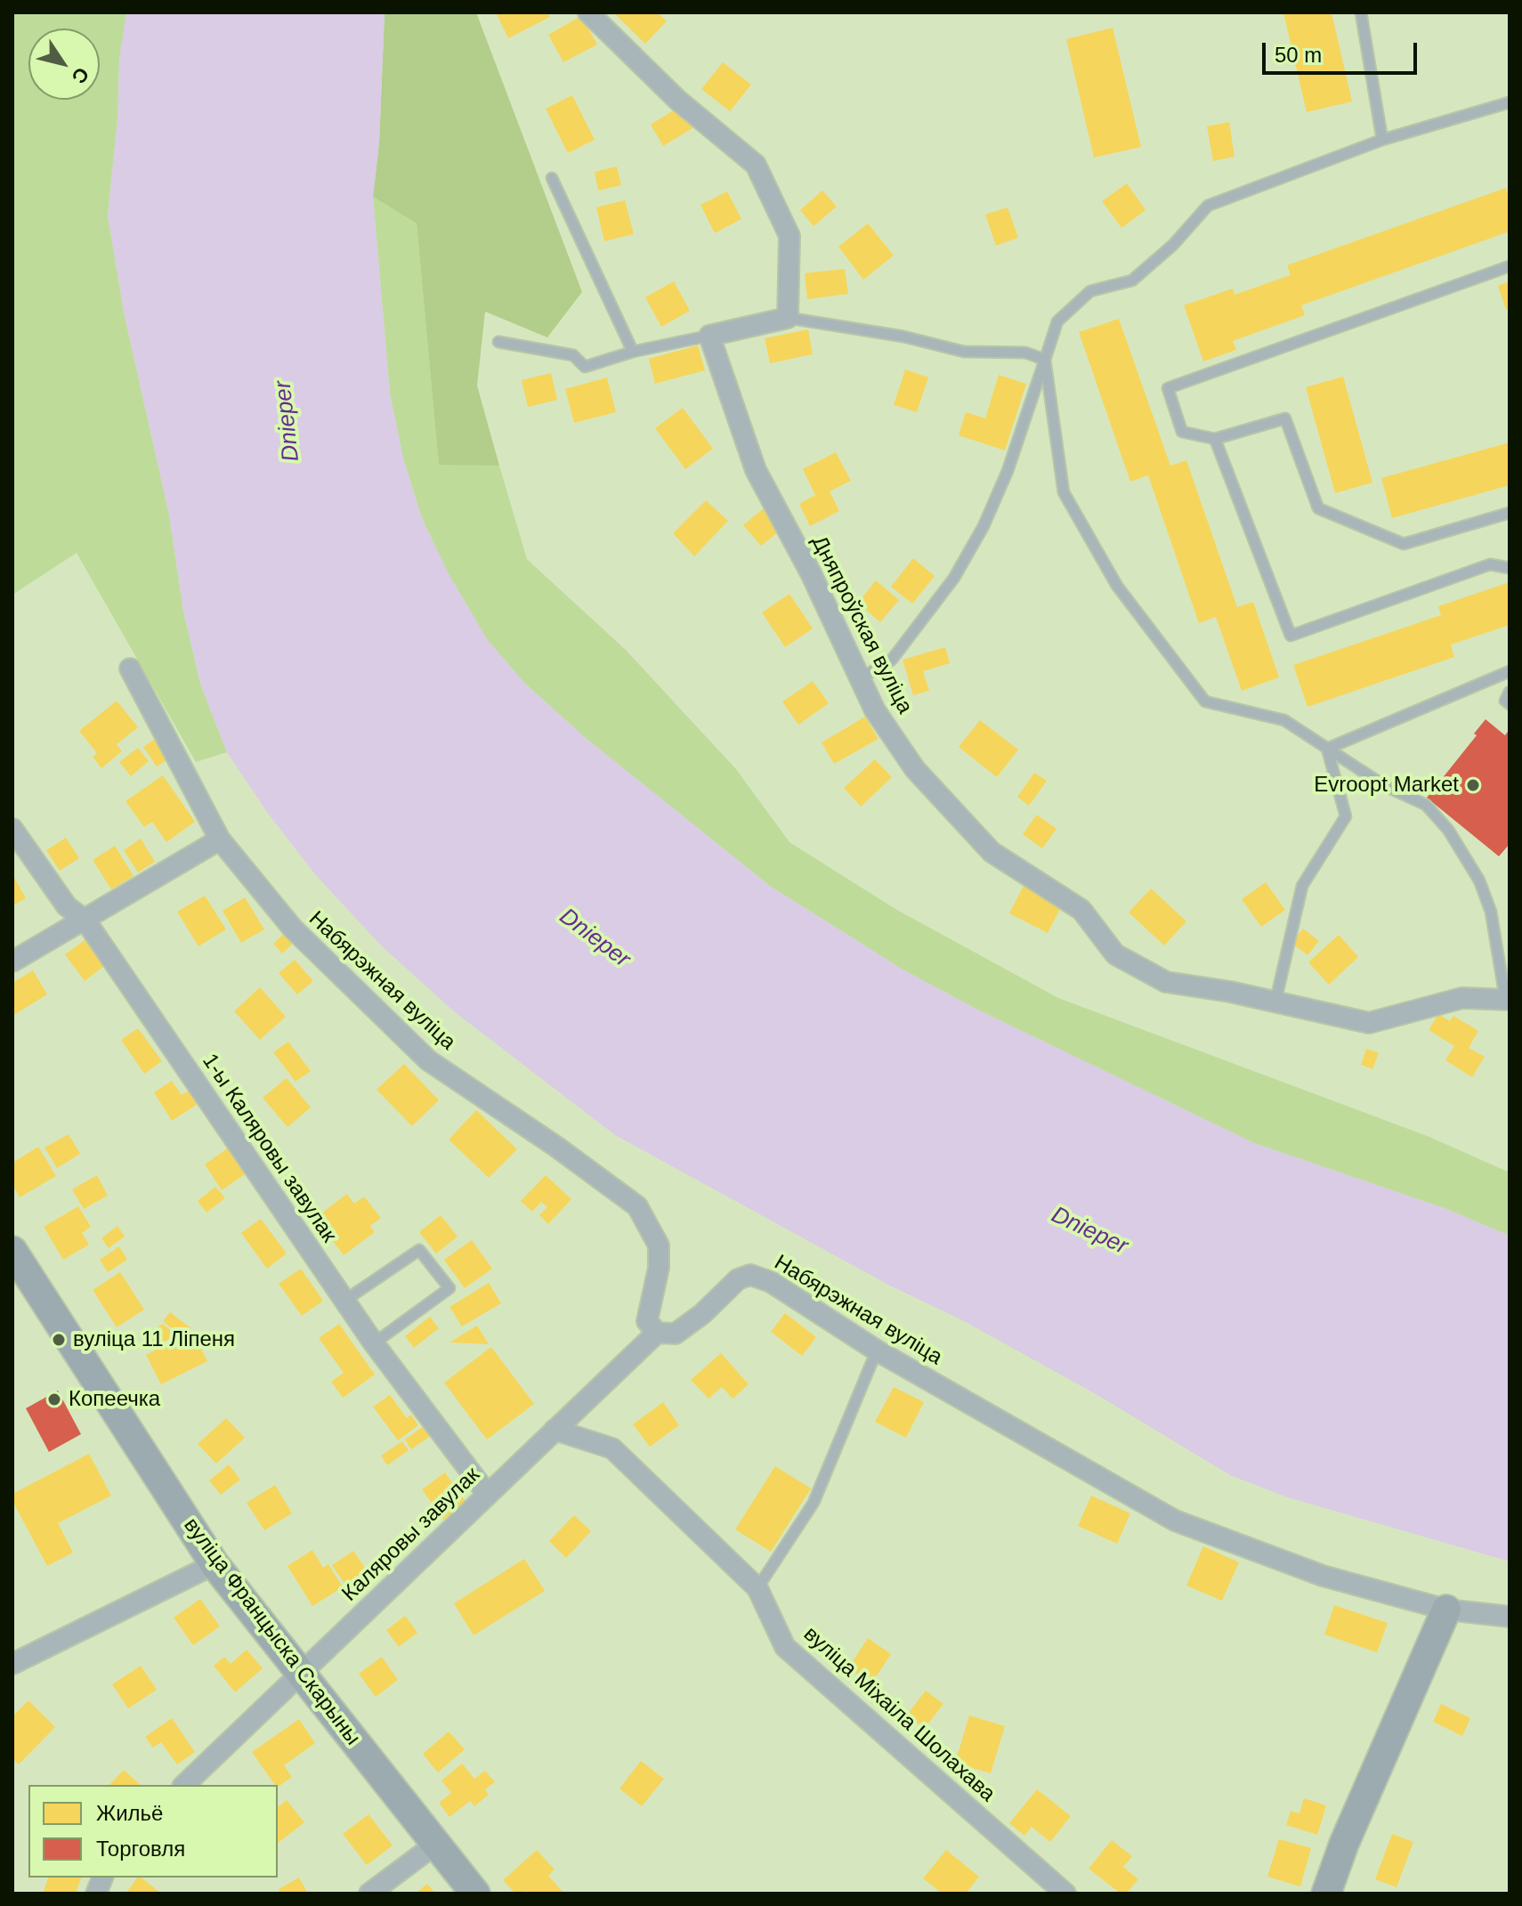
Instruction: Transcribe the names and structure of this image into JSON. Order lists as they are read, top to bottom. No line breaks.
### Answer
{"streets":{"main road":["вуліца Францыска Скарыны"],"street":["Дняпроўская вуліца","Набярэжная вуліца","1-ы Каляровы завулак","Каляровы завулак","вуліца Міхаіла Шолахава"]},"crossings":[["Набярэжная вуліца","Каляровы завулак"],["1-ы Каляровы завулак","Каляровы завулак"],["Каляровы завулак","вуліца Францыска Скарыны"],["Каляровы завулак","вуліца Міхаіла Шолахава"]],"water":["Dnieper"],"places":["Evroopt Market","вуліца 11 Ліпеня","Копеечка"],"legend":["Жильё","Торговля"],"scale_bar":"50 m","north":"bottom right"}
